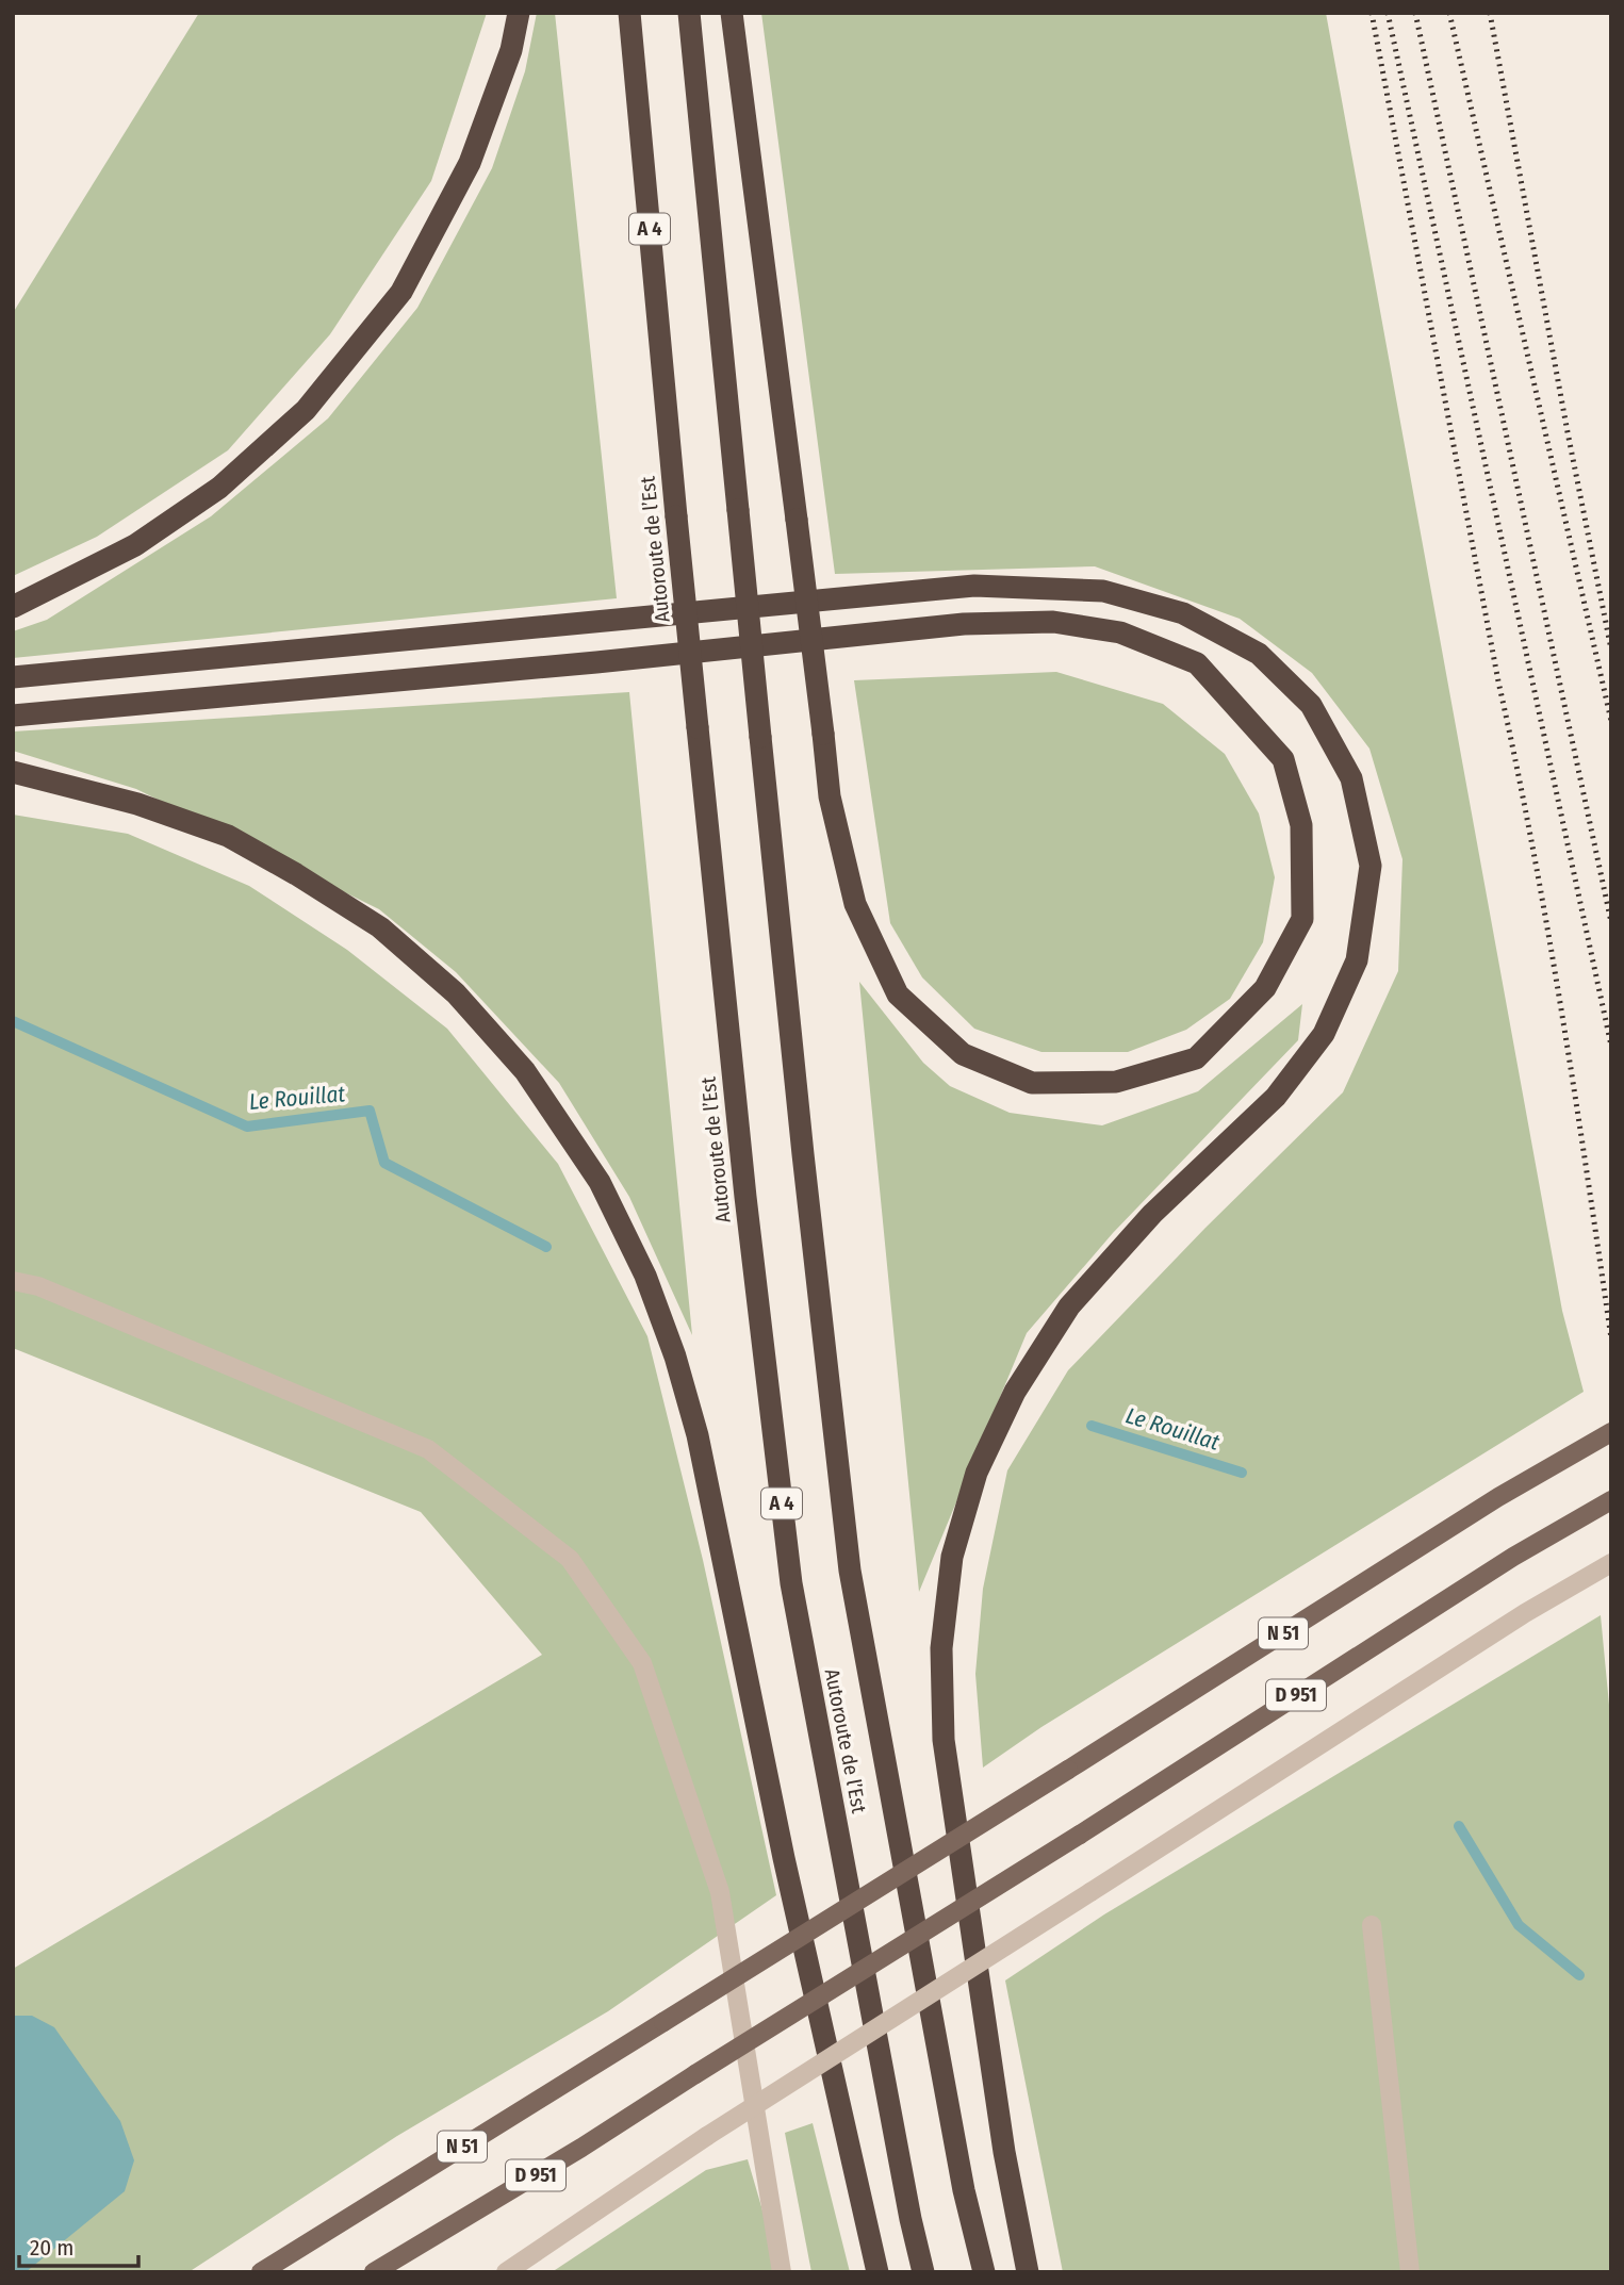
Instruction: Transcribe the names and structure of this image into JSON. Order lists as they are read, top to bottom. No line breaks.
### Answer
{"streets":{"highway":["A 4","Autoroute de l’Est"],"main road":["N 51","D 951"]},"water":["Le Rouillat"],"scale_bar":"20 m"}
